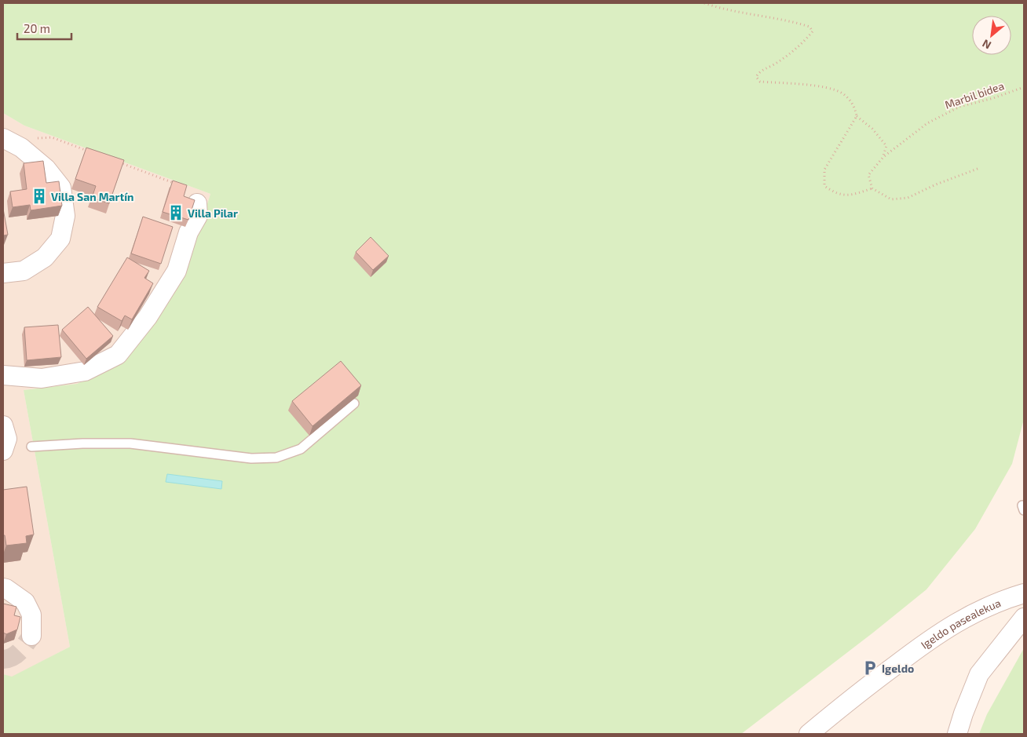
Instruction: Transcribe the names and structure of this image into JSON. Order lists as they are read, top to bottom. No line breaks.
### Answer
{"streets":{"street":["Igeldo pasealekua"],"path":["Marbil bidea"]},"places":{"building":["Villa San Martín","Villa Pilar"],"parking":["Igeldo"]},"scale_bar":"20 m","north":"bottom left"}
